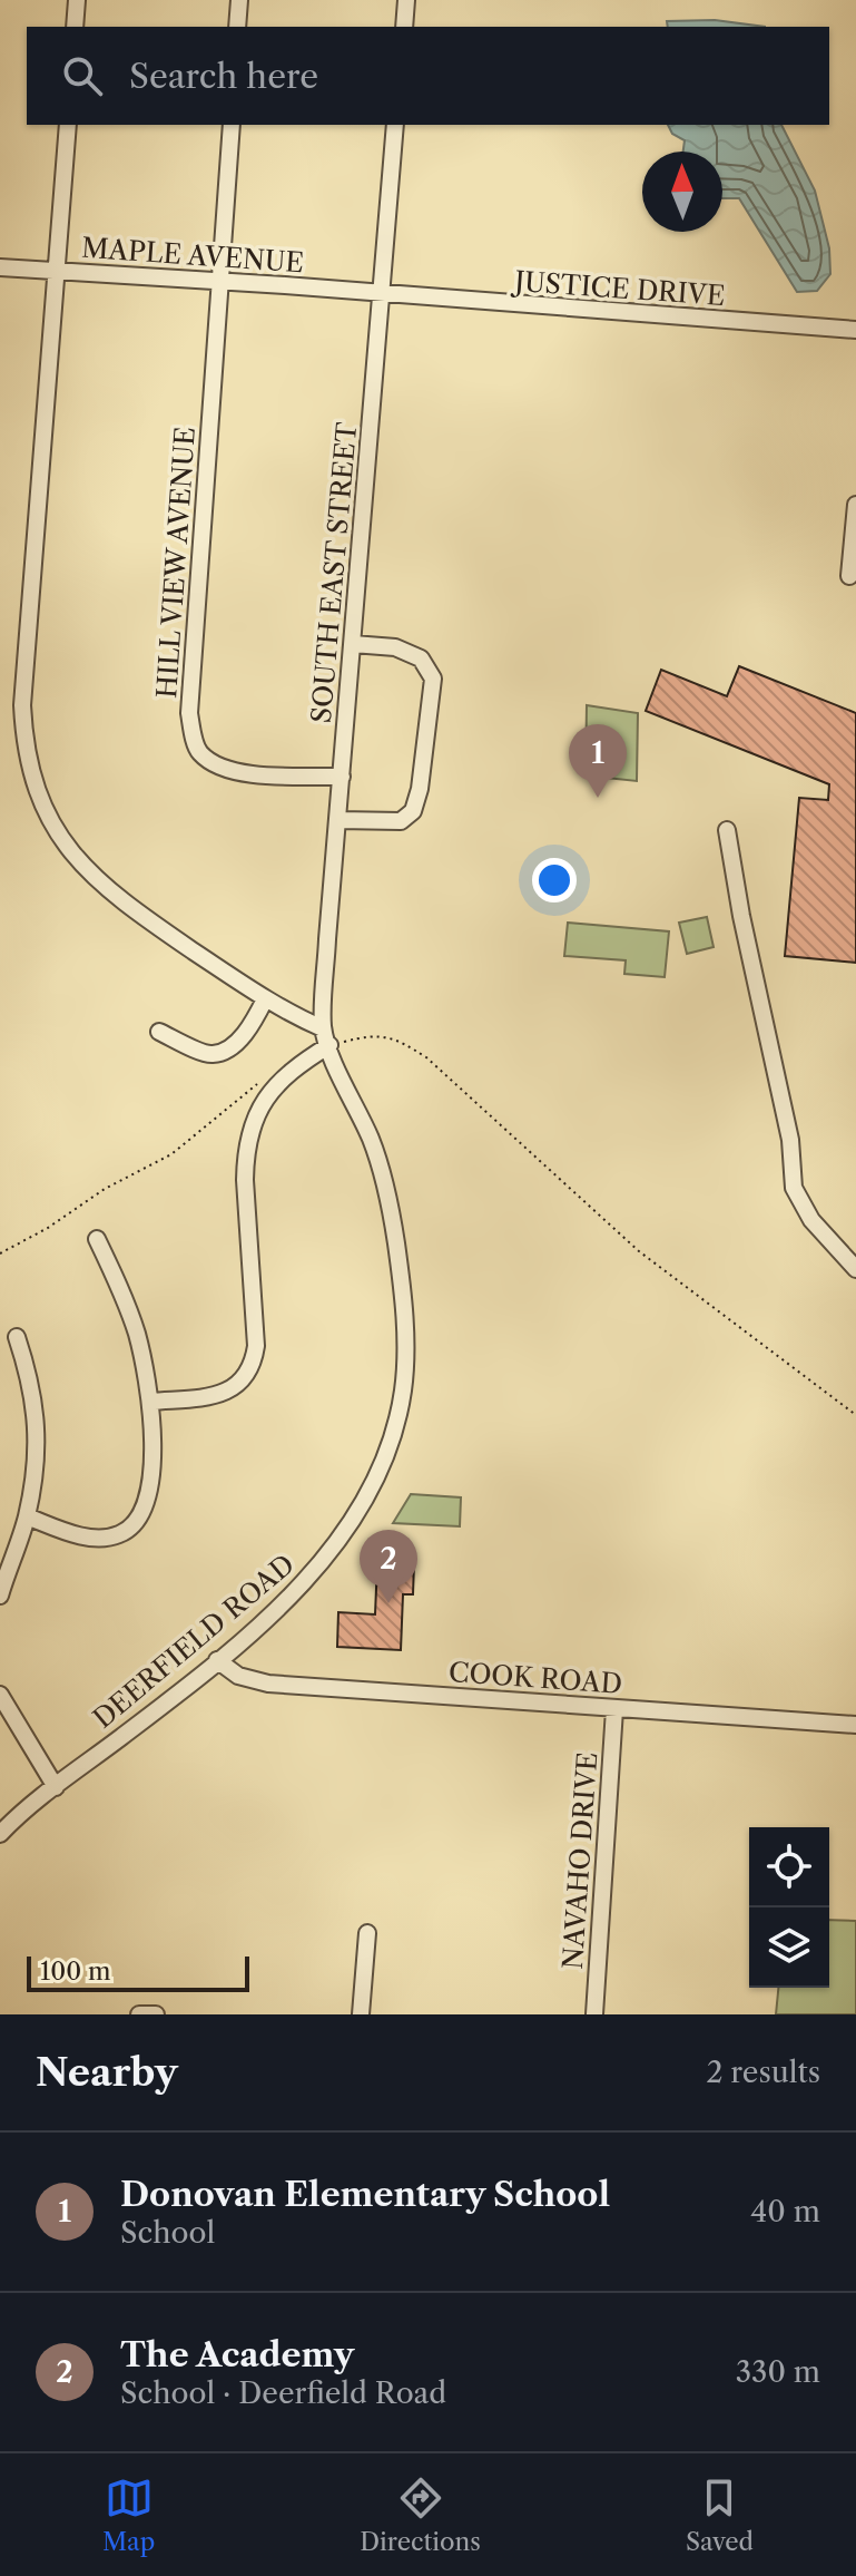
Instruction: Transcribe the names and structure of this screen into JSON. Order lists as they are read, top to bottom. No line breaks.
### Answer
{"streets":{"street":["MAPLE AVENUE","JUSTICE DRIVE","HILL VIEW AVENUE","SOUTH EAST STREET","DEERFIELD ROAD","COOK ROAD","NAVAHO DRIVE"]},"crossings":[["MAPLE AVENUE","JUSTICE DRIVE"],["MAPLE AVENUE","HILL VIEW AVENUE"],["MAPLE AVENUE","SOUTH EAST STREET"],["JUSTICE DRIVE","SOUTH EAST STREET"],["HILL VIEW AVENUE","SOUTH EAST STREET"],["SOUTH EAST STREET","DEERFIELD ROAD"],["DEERFIELD ROAD","COOK ROAD"],["COOK ROAD","NAVAHO DRIVE"]],"scale_bar":"100 m","north":"top","page":{"search":"Search here","pins":["1","2"],"scale":"100 m","heading":["Nearby","2 results"],"list":[{"mark":"1","name":"Donovan Elementary School","note":"School","value":"40 m"},{"mark":"2","name":"The Academy","note":"School · Deerfield Road","value":"330 m"}],"nav":["Map","Directions","Saved"]}}
